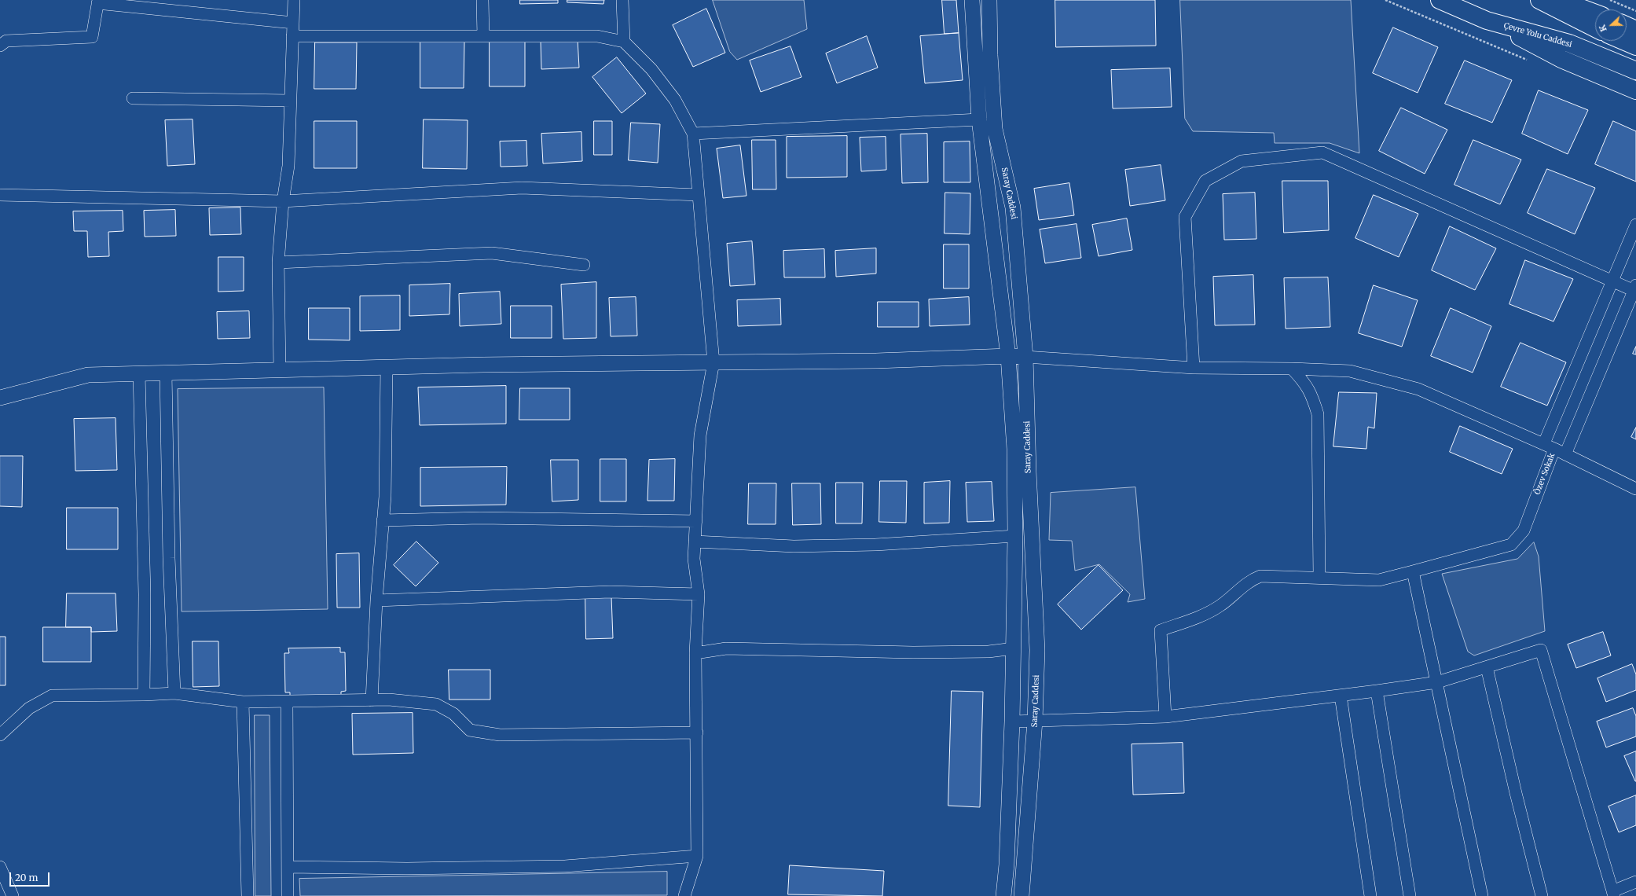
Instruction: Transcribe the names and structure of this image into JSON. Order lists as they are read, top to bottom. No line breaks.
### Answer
{"streets":{"highway":["Çevre Yolu Caddesi"],"street":["Saray Caddesi","Özev Sokak"]},"scale_bar":"20 m","north":"left"}
